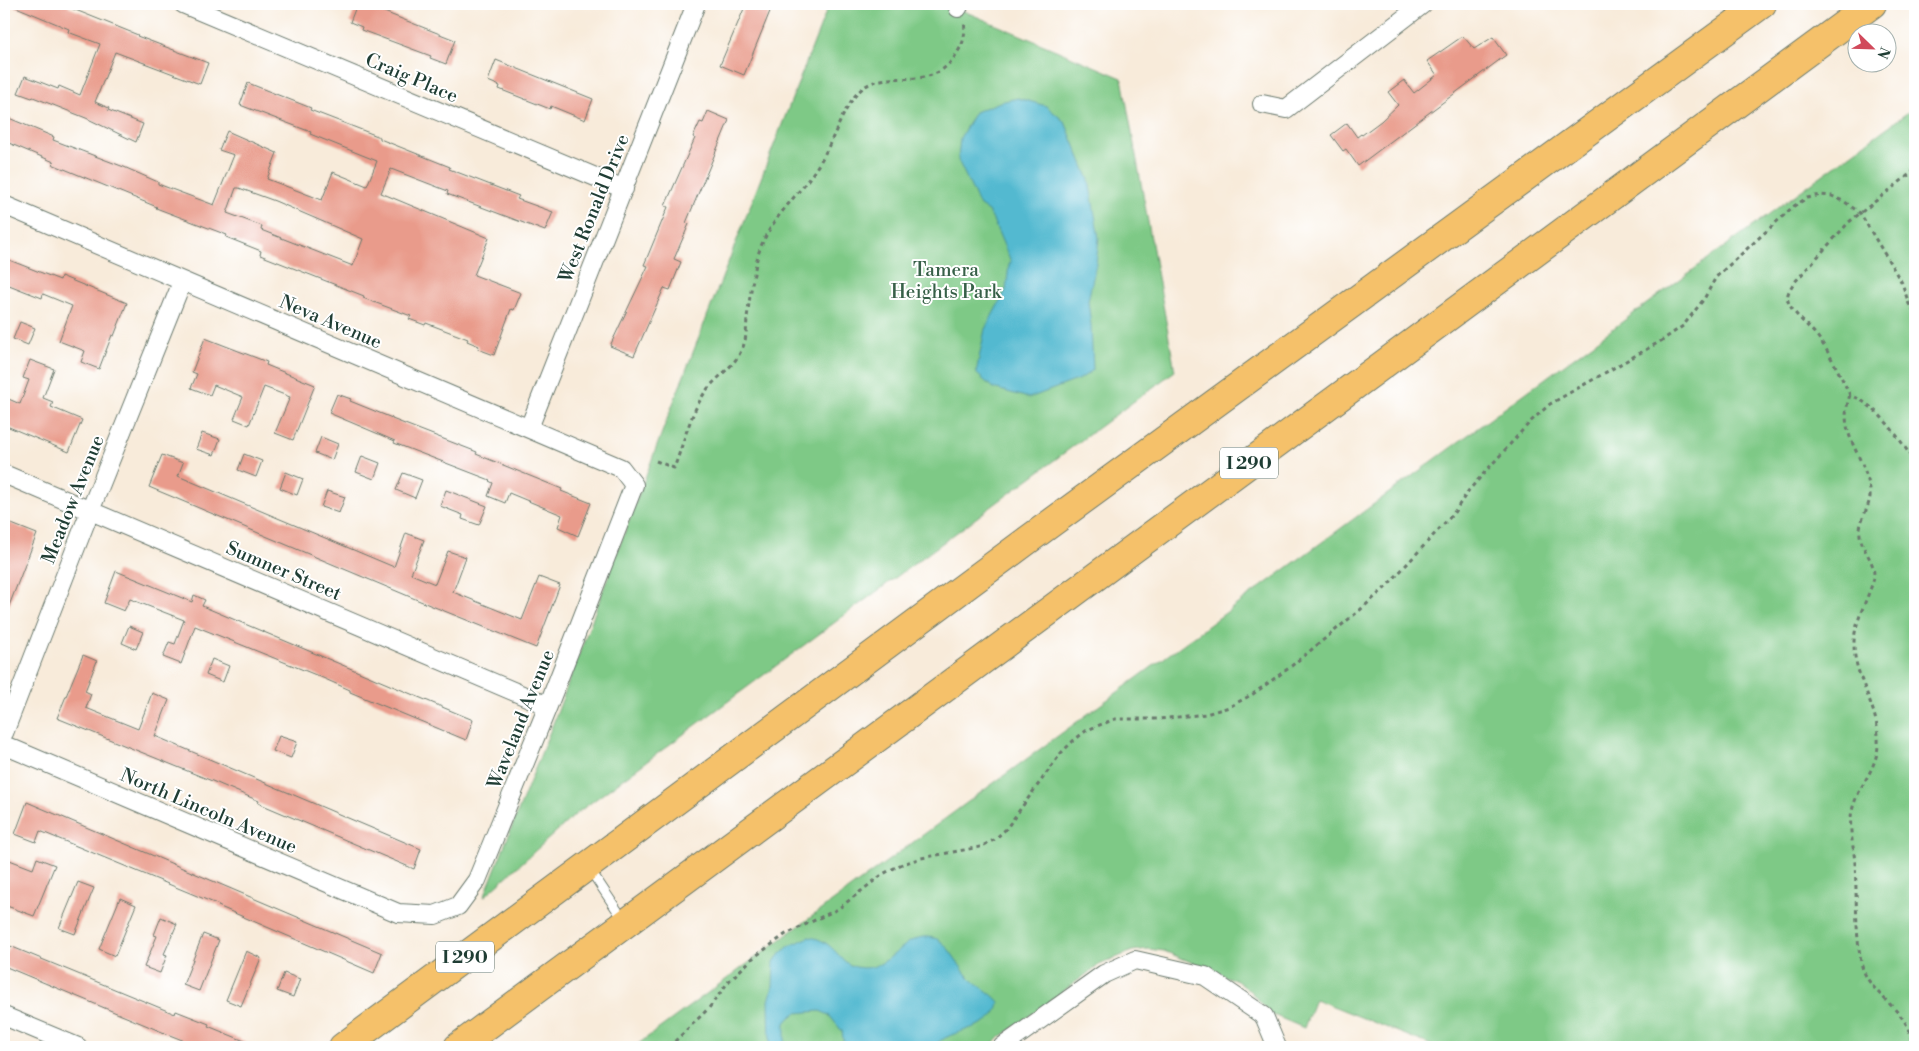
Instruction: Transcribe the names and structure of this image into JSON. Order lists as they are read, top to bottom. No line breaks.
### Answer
{"streets":{"highway":["I 290"],"street":["Craig Place","West Ronald Drive","Neva Avenue","Meadow Avenue","Sumner Street","Waveland Avenue","North Lincoln Avenue"]},"crossings":[["Craig Place","West Ronald Drive"],["West Ronald Drive","Neva Avenue"],["Neva Avenue","Meadow Avenue"],["Neva Avenue","Waveland Avenue"],["Meadow Avenue","Sumner Street"],["Sumner Street","Waveland Avenue"],["Waveland Avenue","North Lincoln Avenue"]],"parks":["Tamera Heights Park"],"north":"bottom right"}
